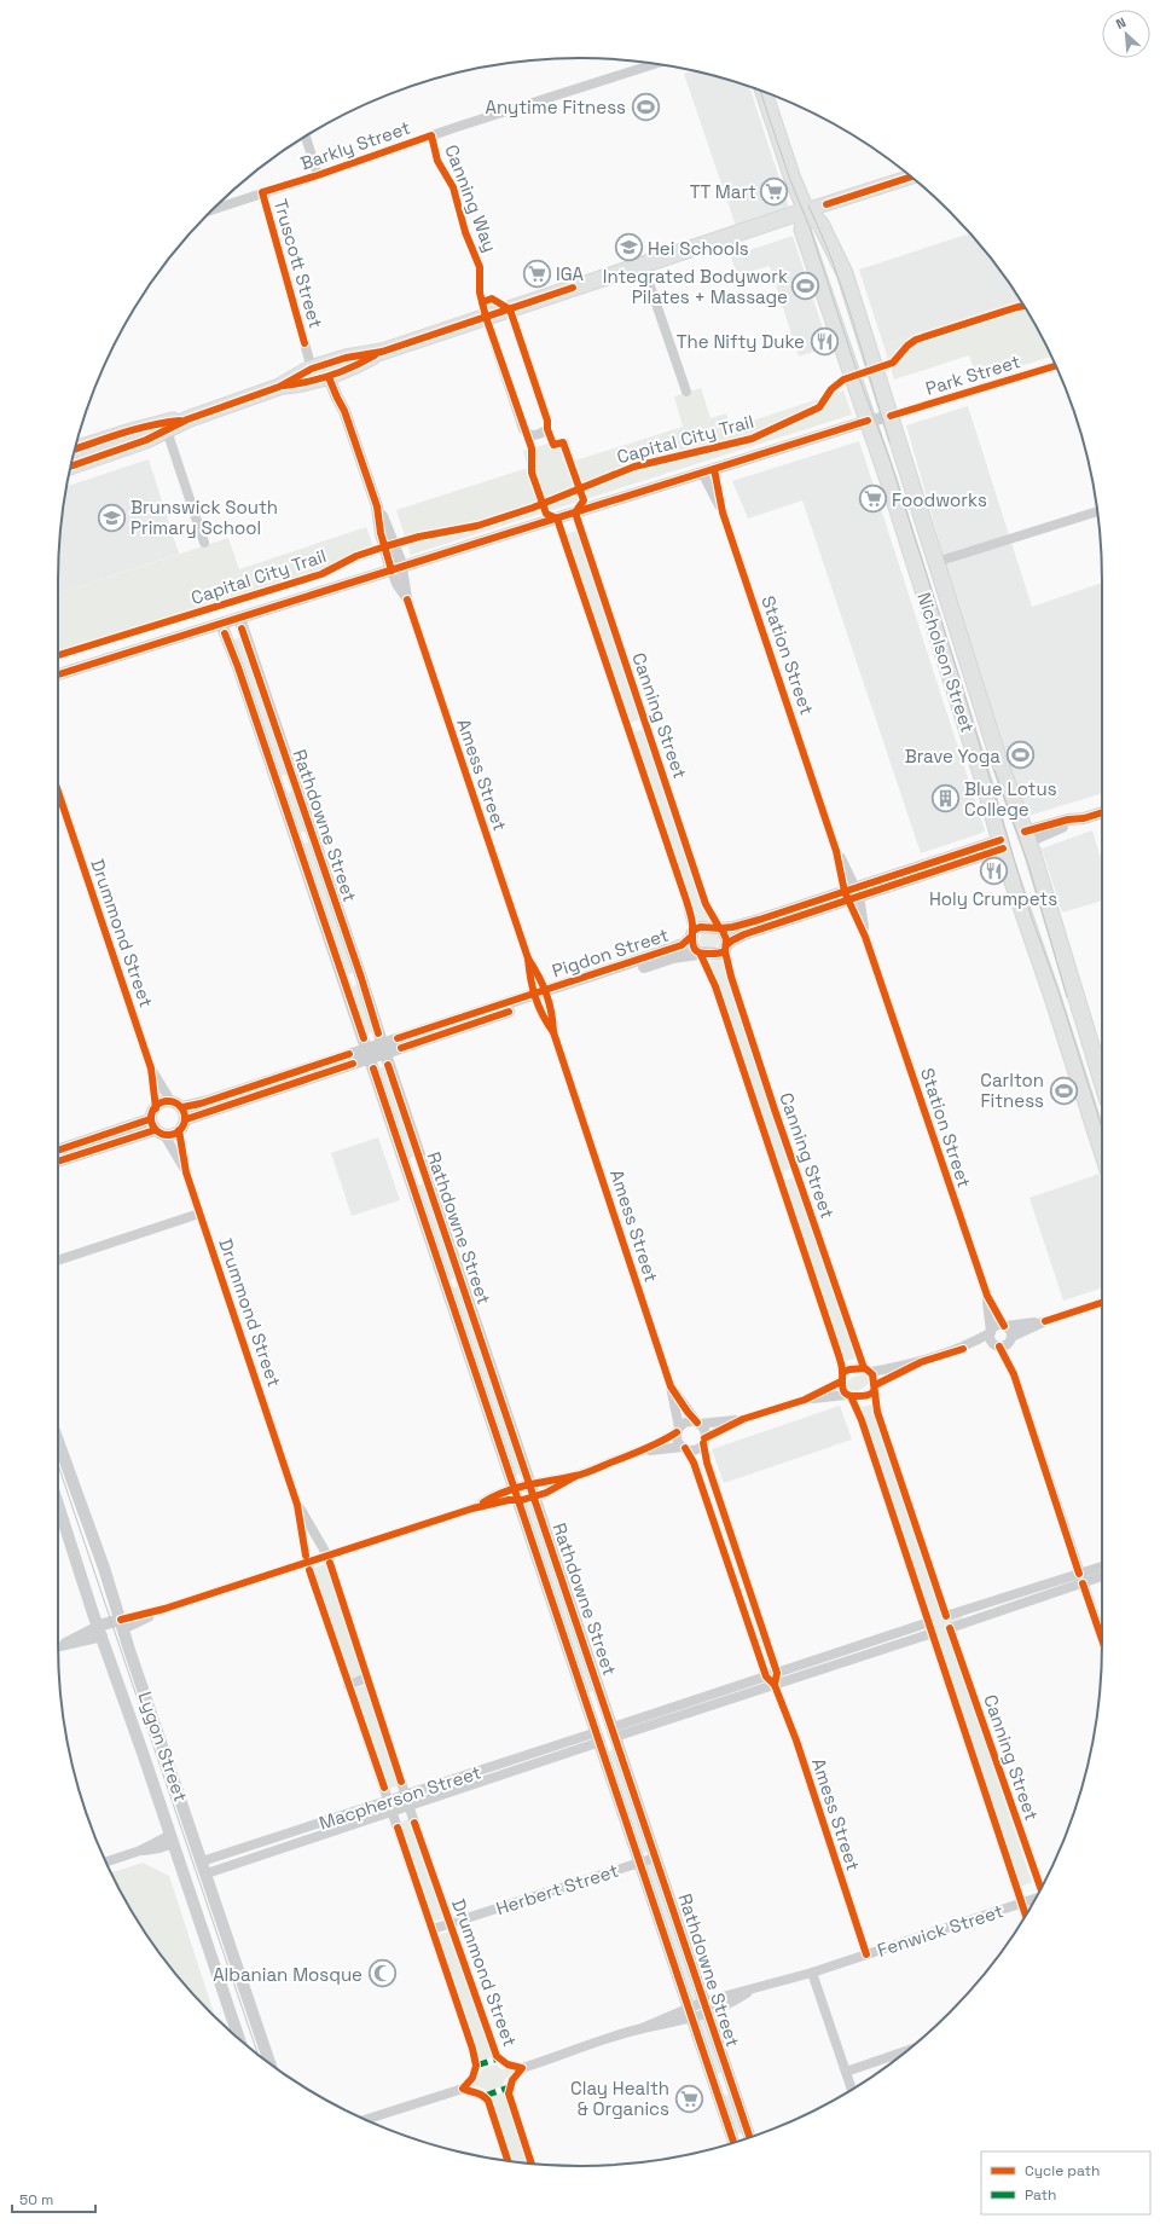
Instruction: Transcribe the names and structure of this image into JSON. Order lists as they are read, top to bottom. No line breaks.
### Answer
{"streets":{"main road":["Nicholson Street"],"street":["Barkly Street","Truscott Street","Park Street","Station Street","Canning Street","Amess Street","Rathdowne Street","Drummond Street","Pigdon Street","Lygon Street","Macpherson Street","Herbert Street","Fenwick Street"],"cycle path":["Canning Way","Capital City Trail"]},"crossings":[["Barkly Street","Truscott Street"],["Park Street","Station Street"],["Park Street","Nicholson Street"],["Park Street","Canning Street"],["Park Street","Amess Street"],["Park Street","Rathdowne Street"],["Canning Street","Pigdon Street"],["Canning Street","Fenwick Street"],["Amess Street","Pigdon Street"],["Amess Street","Fenwick Street"],["Rathdowne Street","Pigdon Street"],["Rathdowne Street","Macpherson Street"],["Rathdowne Street","Herbert Street"],["Rathdowne Street","Fenwick Street"],["Drummond Street","Pigdon Street"],["Drummond Street","Macpherson Street"],["Drummond Street","Herbert Street"],["Drummond Street","Fenwick Street"],["Lygon Street","Macpherson Street"]],"places":{"sports":["Anytime Fitness","Integrated Bodywork Pilates + Massage","Brave Yoga","Carlton Fitness"],"supermarket":["TT Mart","IGA","Foodworks","Clay Health & Organics"],"school or university":["Hei Schools","Brunswick South Primary School"],"restaurant":["The Nifty Duke","Holy Crumpets"],"building":["Blue Lotus College"],"mosque":["Albanian Mosque"]},"legend":["Cycle path","Path"],"scale_bar":"50 m","north":"top left"}
